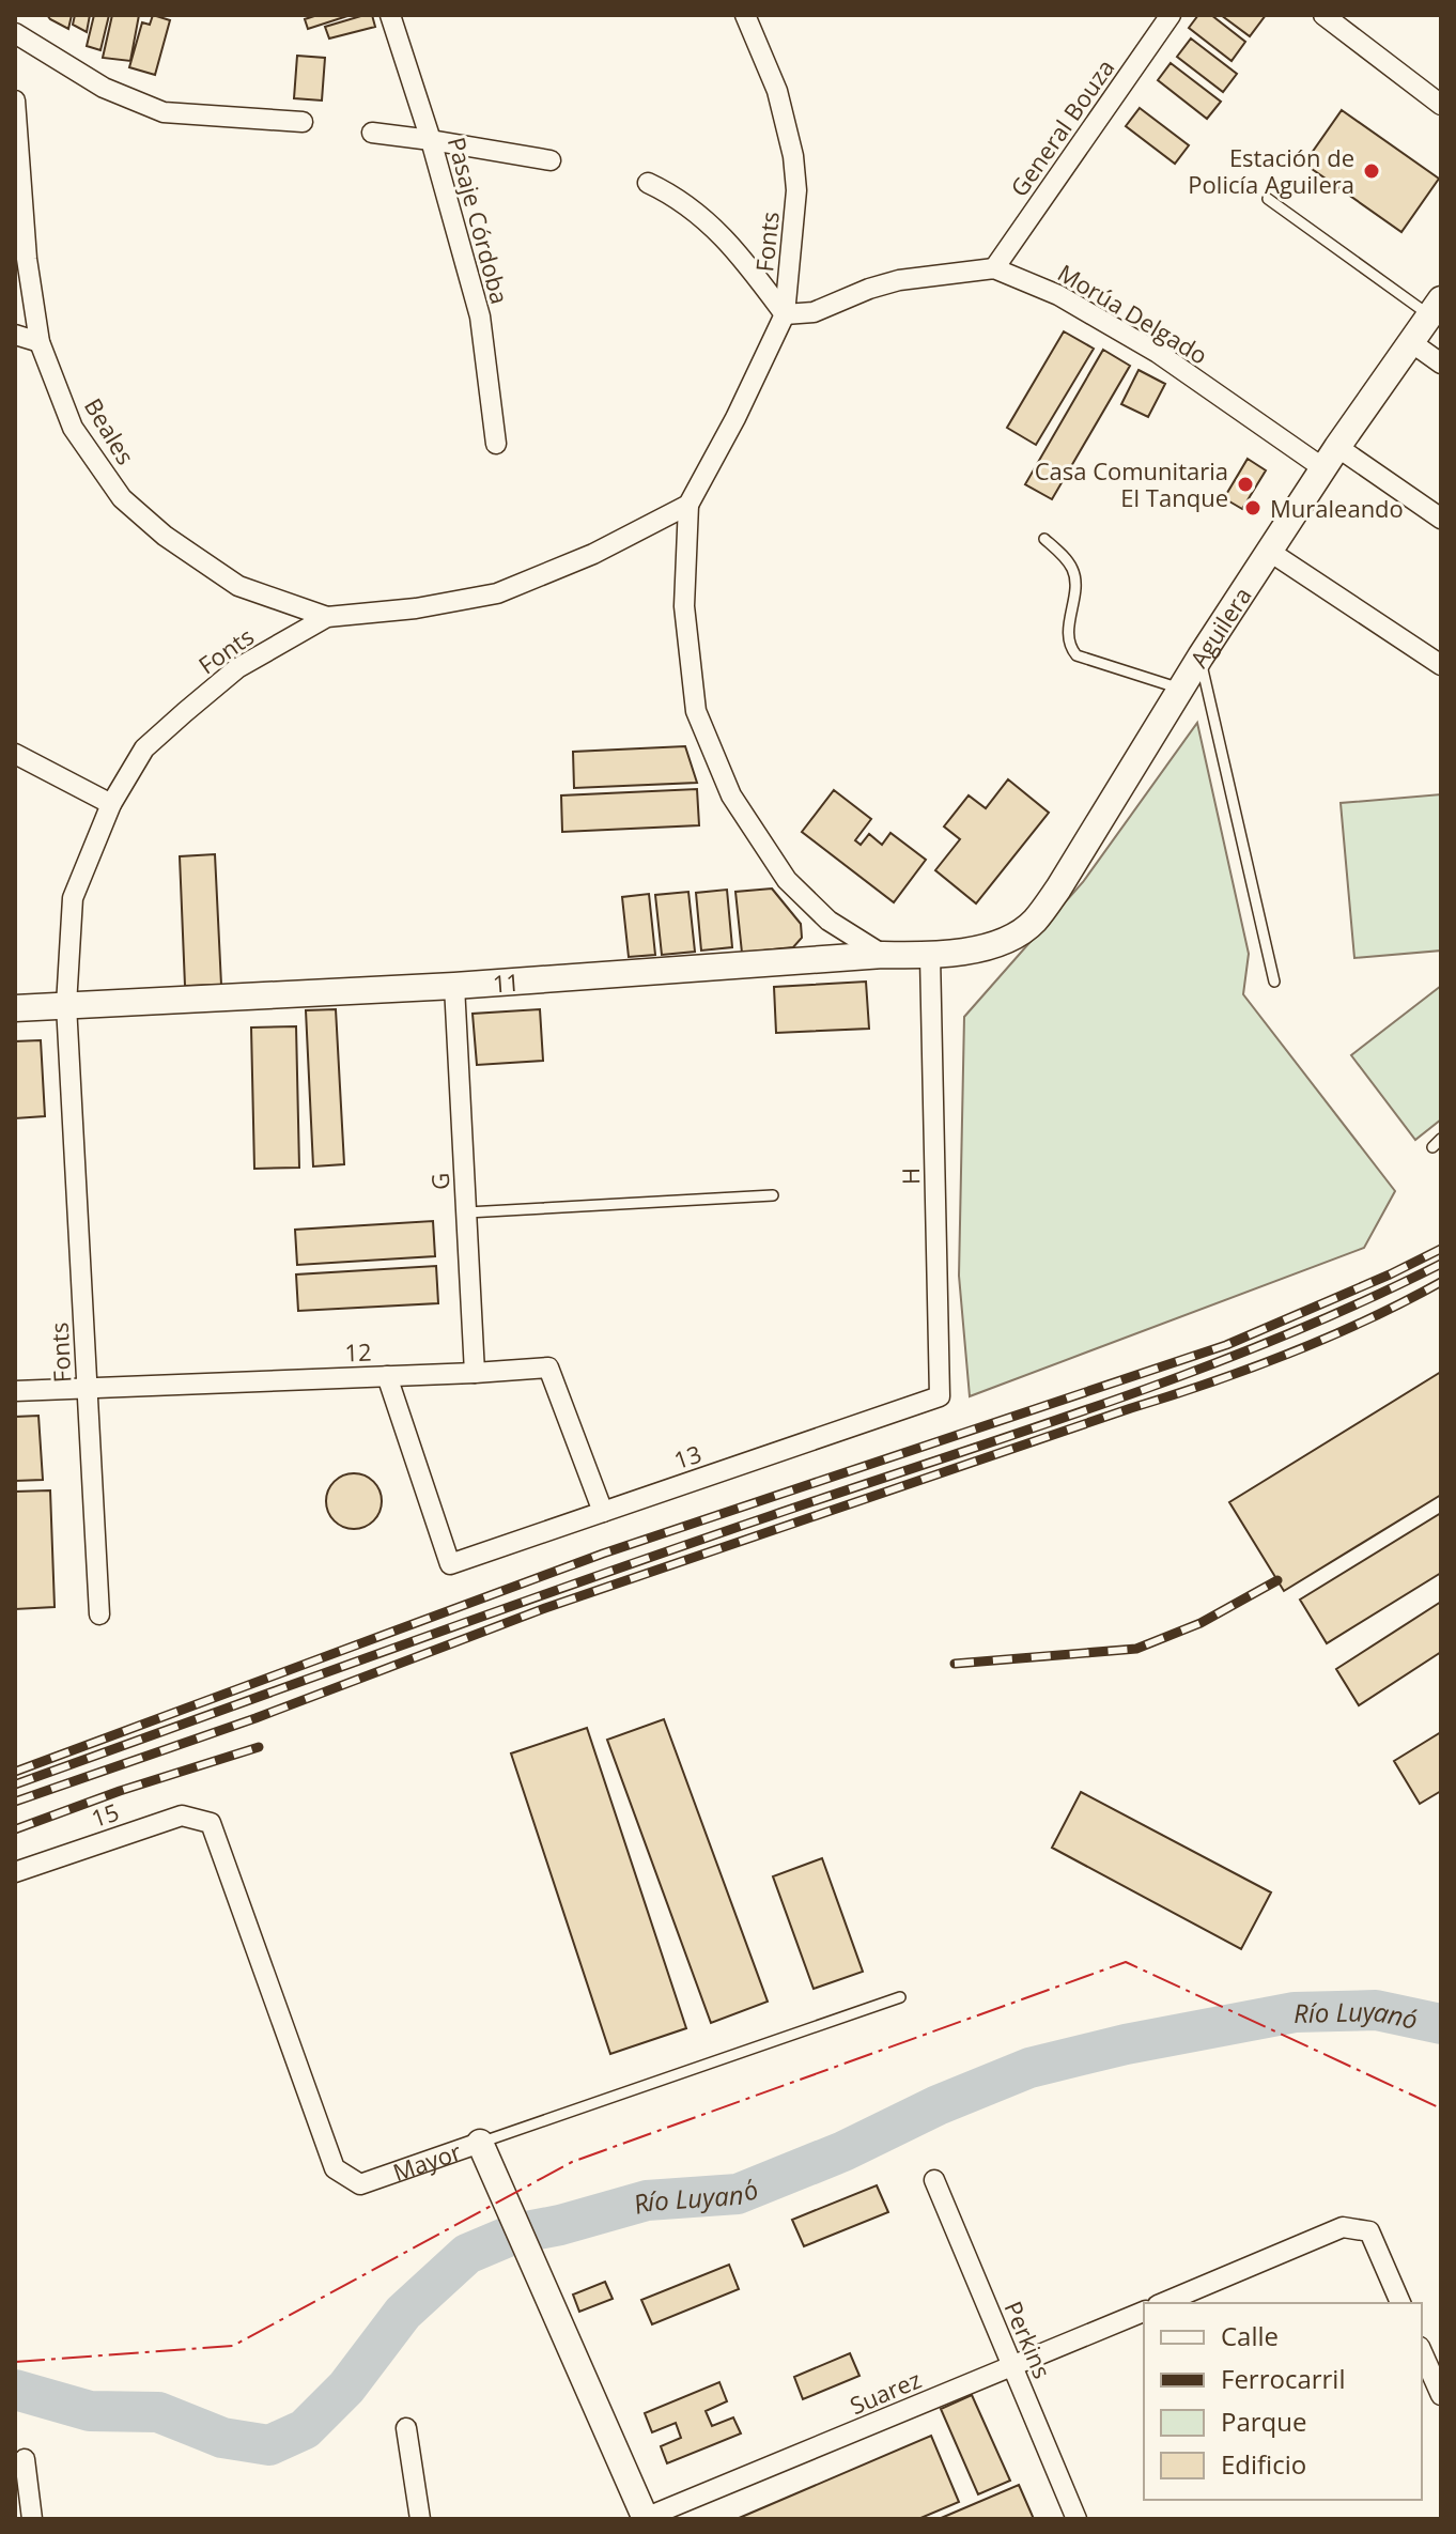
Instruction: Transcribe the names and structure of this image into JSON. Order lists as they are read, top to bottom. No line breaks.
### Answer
{"streets":{"street":["General Bouza","Pasaje Córdoba","Fonts","Morúa Delgado","Beales","Aguilera","11","H","G","12","13","15","Mayor","Perkins","Suarez"]},"crossings":[["General Bouza","Morúa Delgado"],["Fonts","Morúa Delgado"],["Fonts","Beales"],["Fonts","11"],["Fonts","12"],["Morúa Delgado","Aguilera"],["Aguilera","11"],["11","H"],["11","G"],["H","13"],["G","12"],["12","13"],["15","Mayor"],["Mayor","Suarez"],["Perkins","Suarez"]],"water":["Río Luyanó"],"places":["Estación de Policía Aguilera","Casa Comunitaria El Tanque","Muraleando"],"legend":["Calle","Ferrocarril","Parque","Edificio"]}
